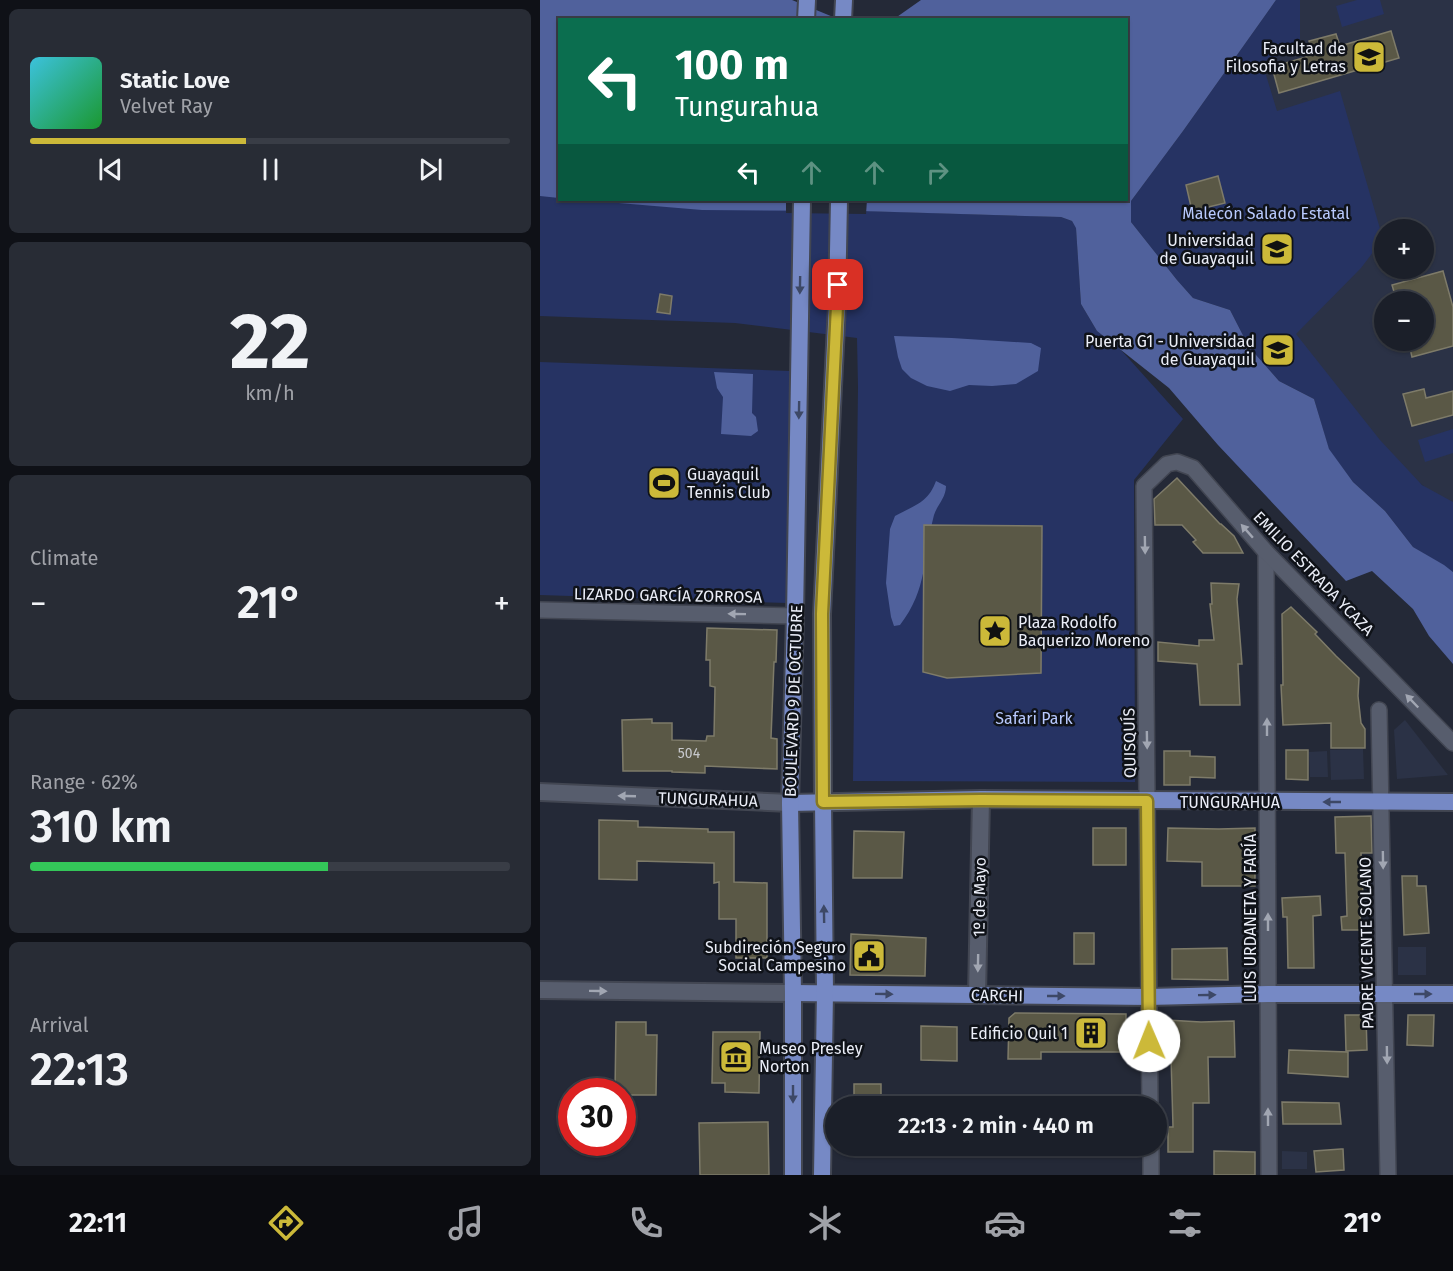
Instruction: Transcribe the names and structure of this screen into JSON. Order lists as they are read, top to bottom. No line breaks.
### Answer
{"streets":{"main road":["BOULEVARD 9 DE OCTUBRE","TUNGURAHUA","1º de Mayo","CARCHI"],"street":["EMILIO ESTRADA YCAZA","LIZARDO GARCÍA ZORROSA","QUISQUÍS","LUIS URDANETA Y FARÍA","PADRE VICENTE SOLANO"]},"crossings":[["EMILIO ESTRADA YCAZA","QUISQUÍS"],["EMILIO ESTRADA YCAZA","LUIS URDANETA Y FARÍA"],["LIZARDO GARCÍA ZORROSA","BOULEVARD 9 DE OCTUBRE"],["BOULEVARD 9 DE OCTUBRE","TUNGURAHUA"],["BOULEVARD 9 DE OCTUBRE","CARCHI"],["QUISQUÍS","TUNGURAHUA"],["QUISQUÍS","CARCHI"],["TUNGURAHUA","1º de Mayo"],["TUNGURAHUA","LUIS URDANETA Y FARÍA"],["TUNGURAHUA","PADRE VICENTE SOLANO"],["1º de Mayo","CARCHI"],["LUIS URDANETA Y FARÍA","CARCHI"],["PADRE VICENTE SOLANO","CARCHI"]],"one_way":["EMILIO ESTRADA YCAZA","LIZARDO GARCÍA ZORROSA","QUISQUÍS","TUNGURAHUA","1º de Mayo","LUIS URDANETA Y FARÍA","PADRE VICENTE SOLANO","CARCHI"],"parks":["Malecón Salado Estatal","Safari Park"],"places":{"school or university":["Facultad de Filosofia y Letras","Universidad de Guayaquil","Puerta G1 - Universidad de Guayaquil"],"sports":["Guayaquil Tennis Club"],"place":["Plaza Rodolfo Baquerizo Moreno"],"public building":["Subdireción Seguro Social Campesino"],"building":["Edificio Quil 1"],"museum":["Museo Presley Norton"]},"house_numbers":["504"],"page":{"turn":["100 m","Tungurahua"],"song":["Static Love","Velvet Ray"],"map_buttons":["+","−"],"tile":[["22","km/h"],"Climate",["Range · 62%","310 km"],["Arrival","22:13"]],"heat":["−","21°","+"],"limit":"30","trip":"22:13 · 2 min · 440 m","tabs":["22:11","21°"]}}
